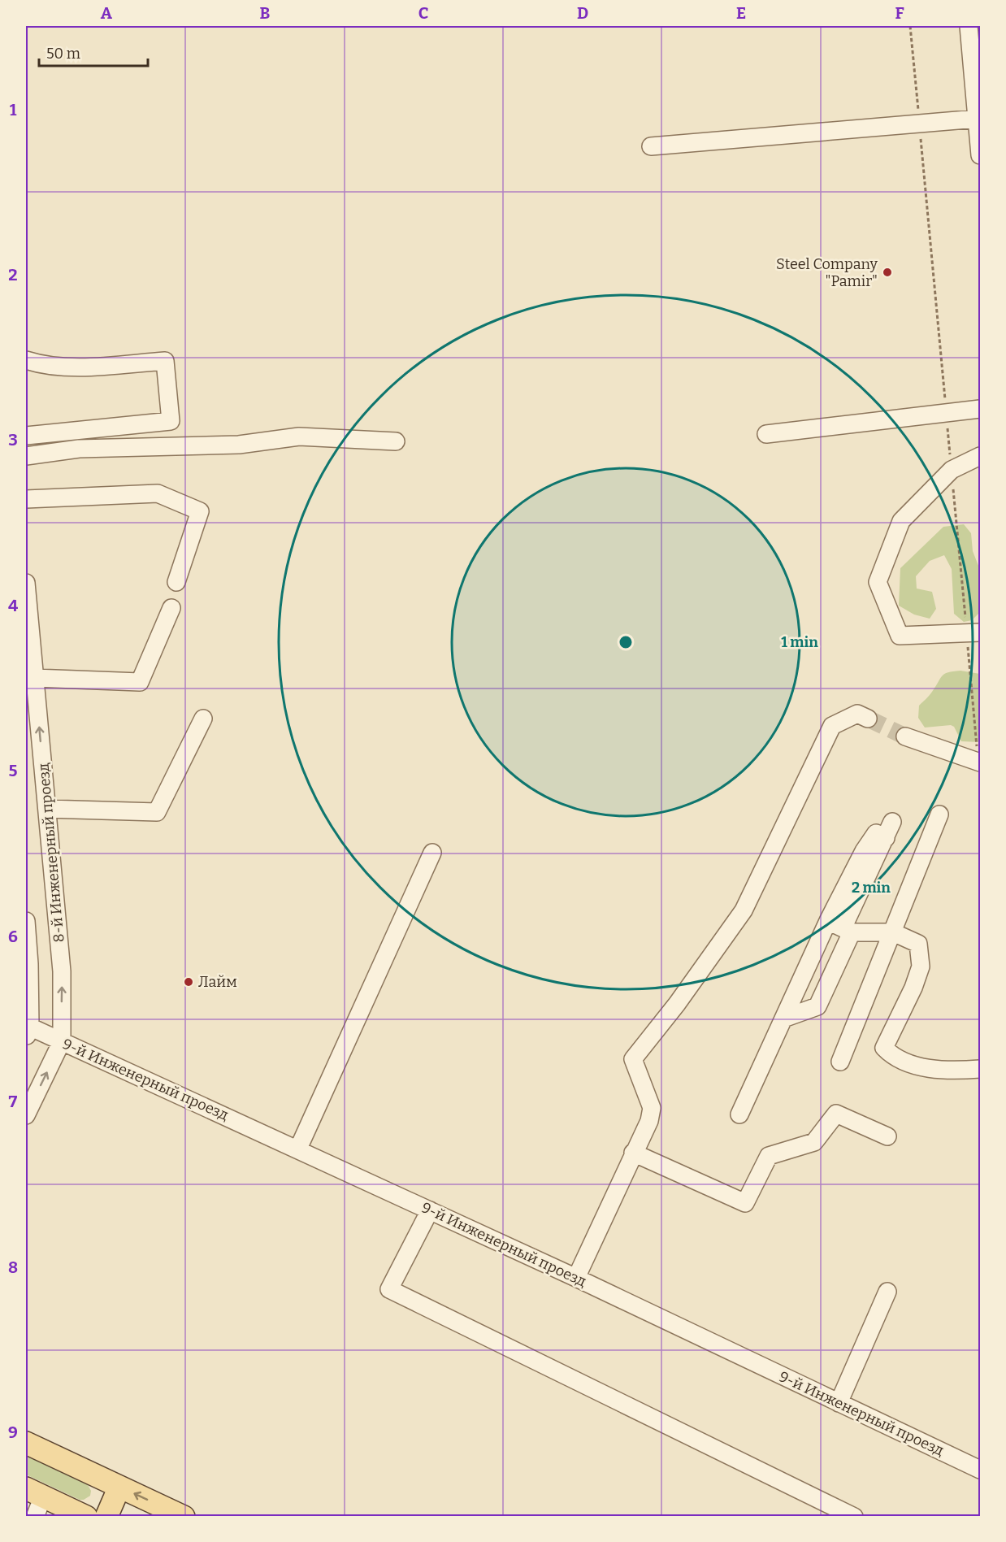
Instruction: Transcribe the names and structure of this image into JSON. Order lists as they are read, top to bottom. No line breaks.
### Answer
{"streets":{"street":["8-й Инженерный проезд","9-й Инженерный проезд"]},"crossings":[["8-й Инженерный проезд","9-й Инженерный проезд"]],"one_way":["8-й Инженерный проезд"],"places":["Steel Company \"Pamir\"","Лайм"],"scale_bar":"50 m","grid":{"columns":["A","B","C","D","E","F"],"rows":["1","2","3","4","5","6","7","8","9"]},"rings":["1 min","2 min"]}
